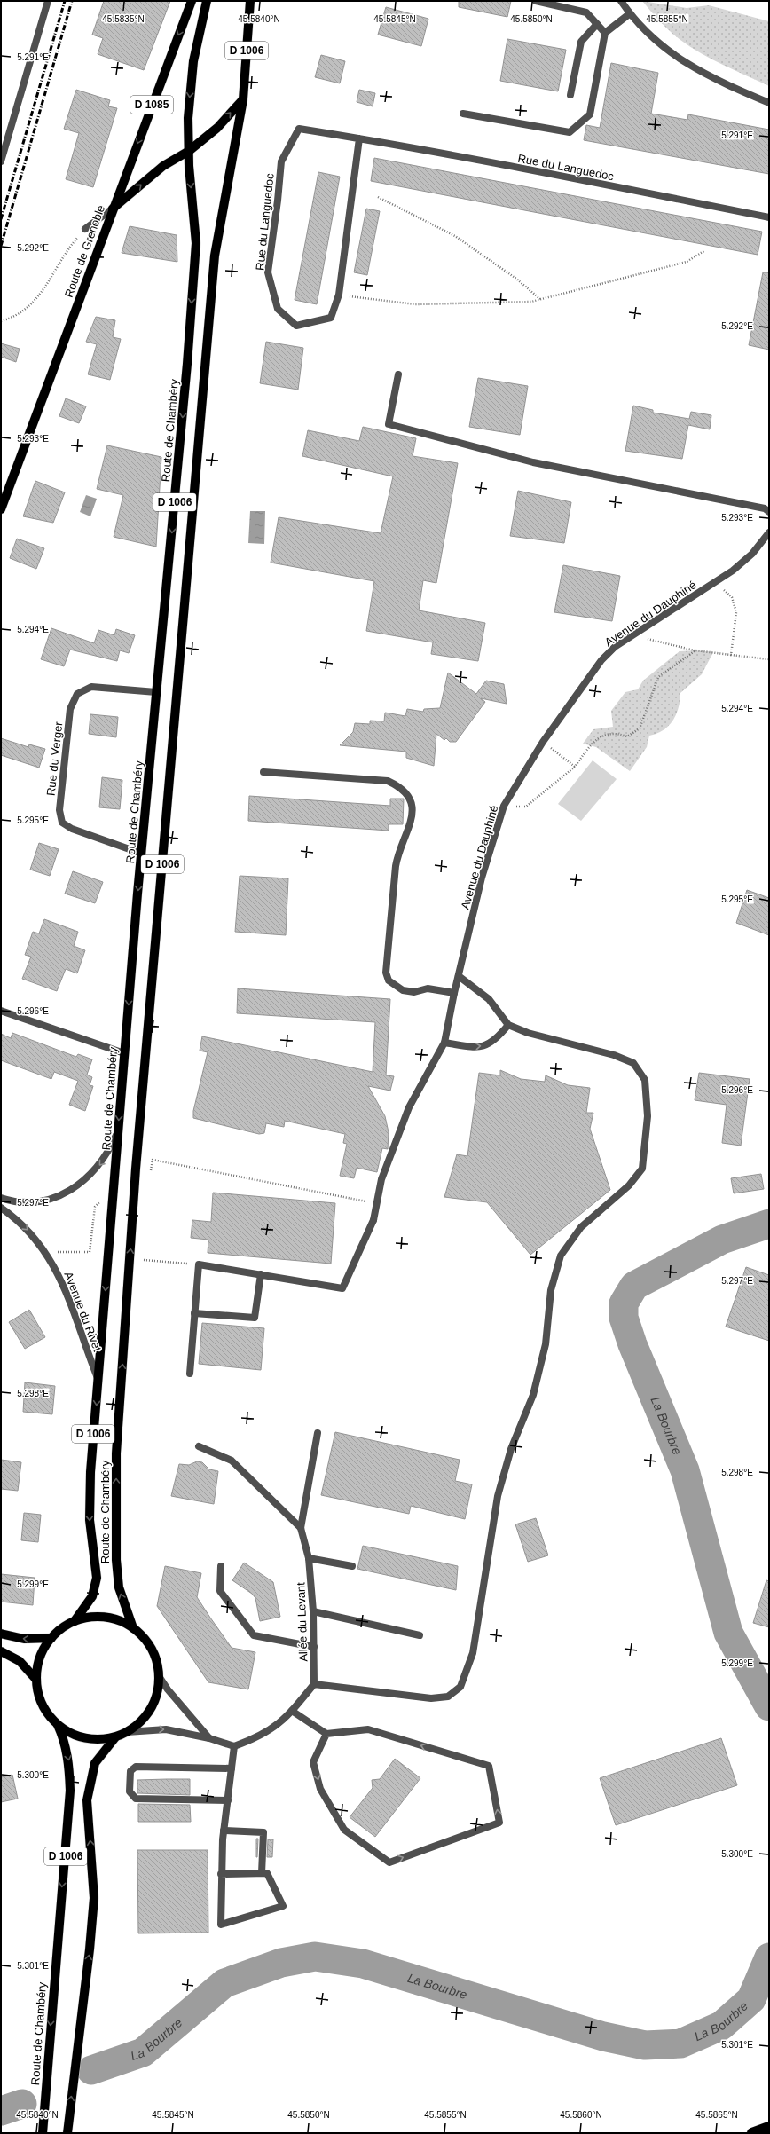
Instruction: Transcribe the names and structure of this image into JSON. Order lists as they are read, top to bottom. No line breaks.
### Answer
{"streets":{"main road":["D 1006","D 1085","Route de Grenoble","Route de Chambéry"],"street":["Rue du Languedoc","Avenue du Dauphiné","Rue du Verger","Avenue du Rivet","Allée du Levant"]},"crossings":[["D 1006","D 1085"],["D 1006","Route de Chambéry"],["D 1085","Route de Grenoble"],["D 1085","Route de Chambéry"],["Route de Chambéry","Rue du Verger"],["Route de Chambéry","Avenue du Rivet"]],"one_way":["Route de Grenoble"],"water":["La Bourbre"],"coordinates":["45.5835°N","45.5840°N","45.5845°N","45.5850°N","45.5855°N","5.291°E","5.292°E","5.293°E","5.294°E","5.295°E","5.296°E","5.297°E","5.298°E","5.299°E","5.300°E","5.301°E","45.5860°N","45.5865°N"]}
